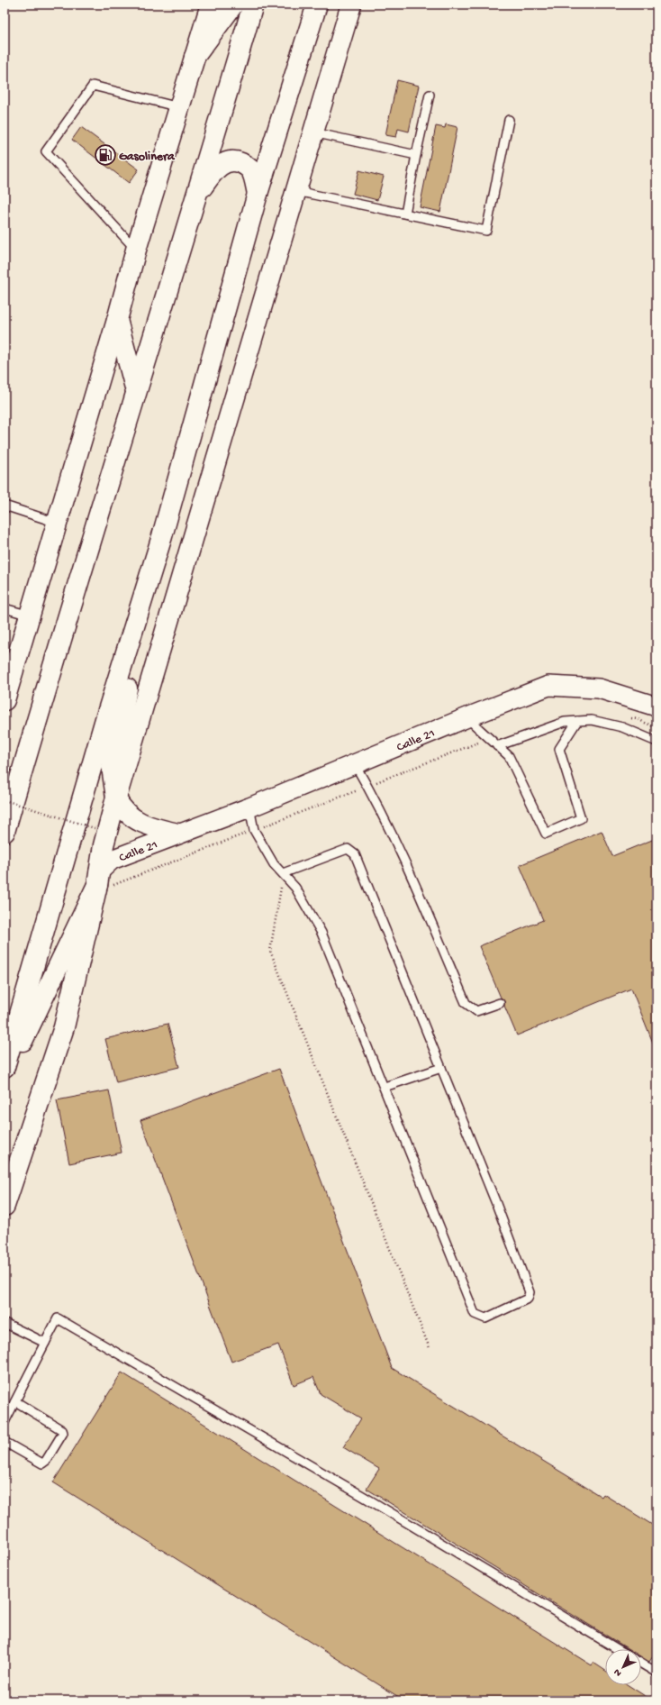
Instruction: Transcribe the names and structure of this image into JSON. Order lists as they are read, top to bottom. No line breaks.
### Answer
{"streets":{"street":["Calle 21"]},"places":{"fuel station":["Gasolinera"]},"north":"bottom left"}
